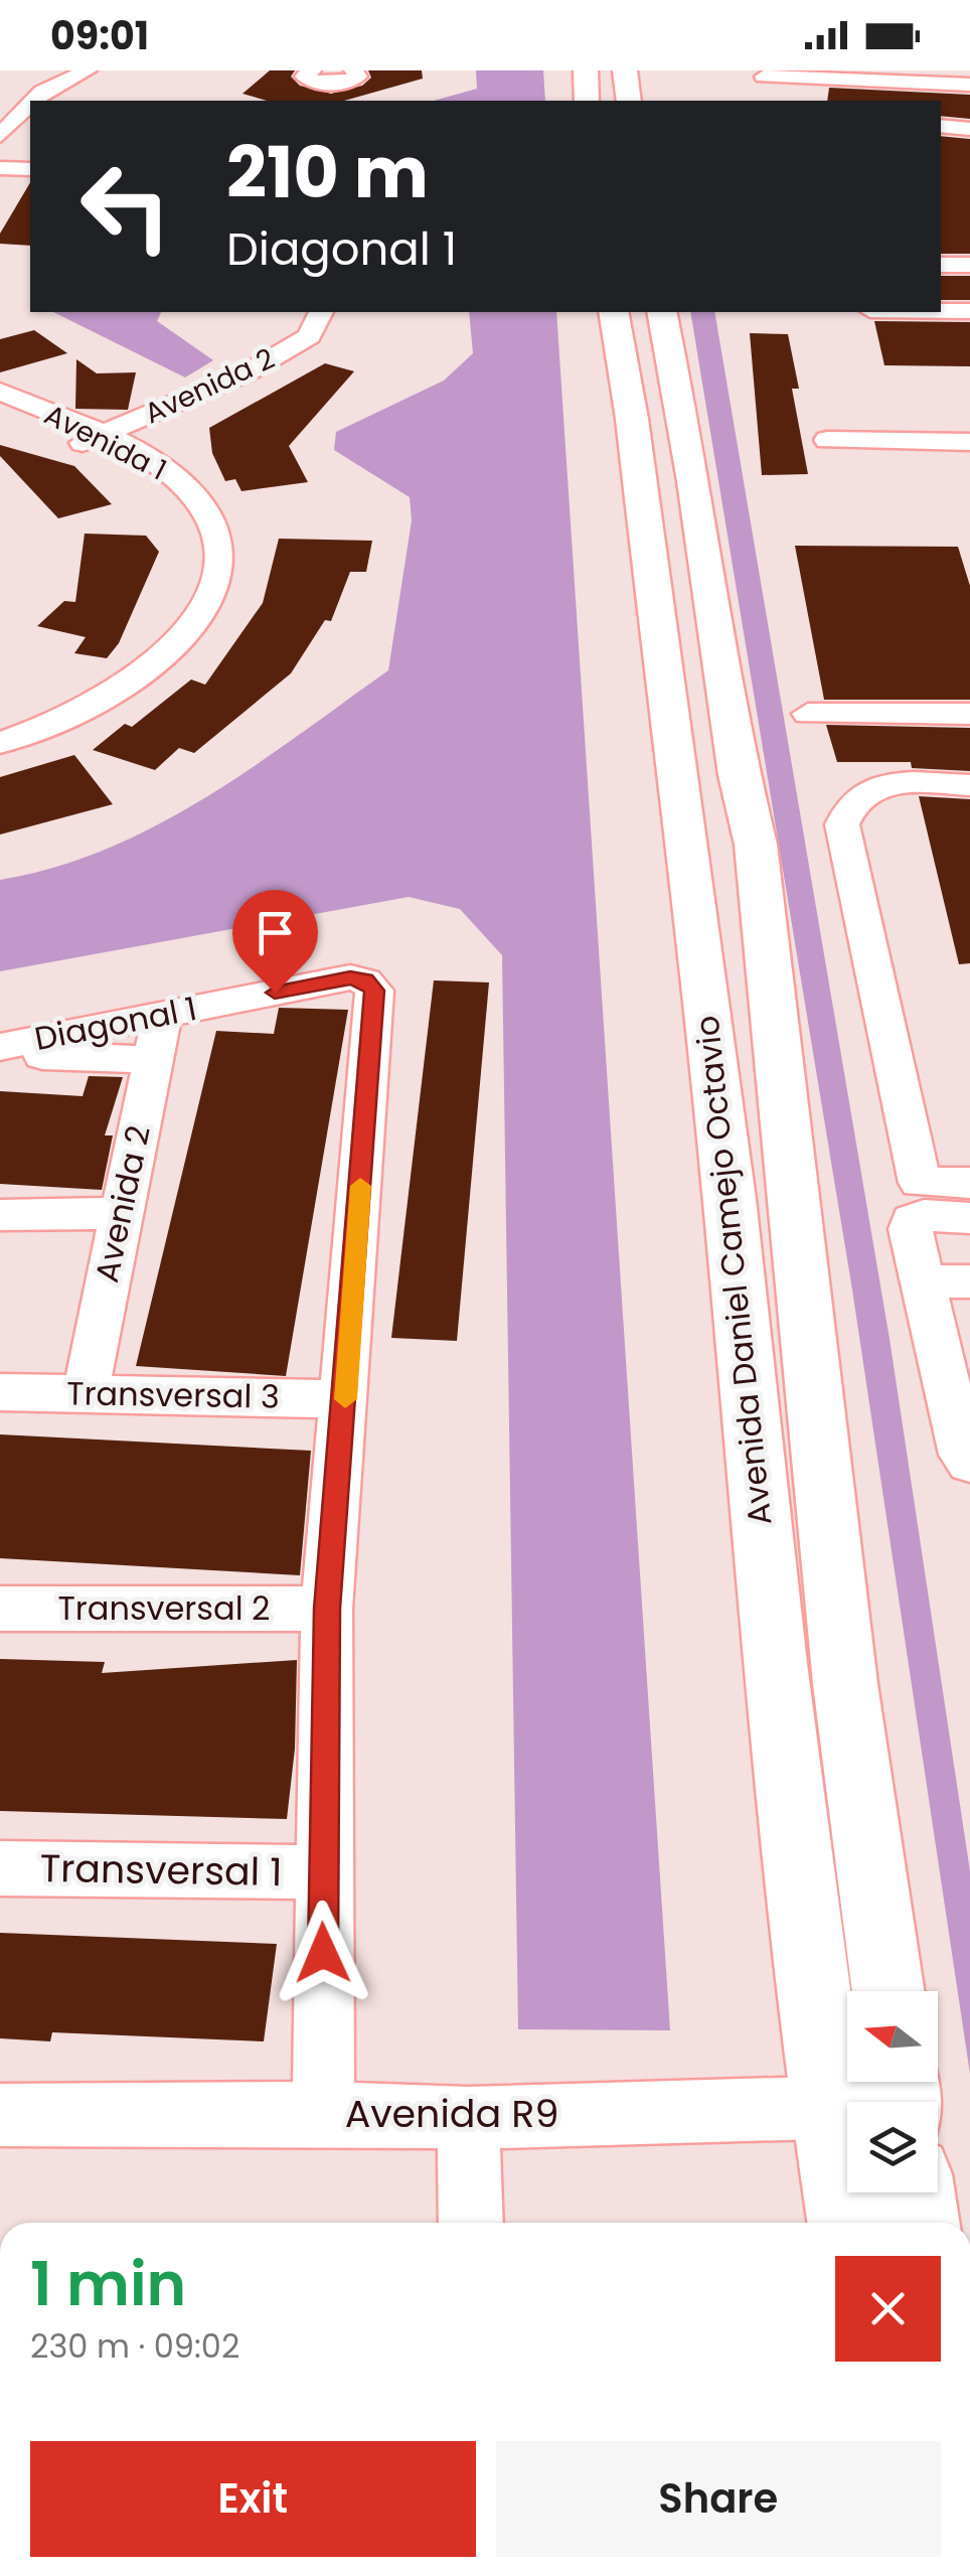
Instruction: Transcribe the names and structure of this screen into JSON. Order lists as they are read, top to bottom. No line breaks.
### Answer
{"streets":{"main road":["Avenida Daniel Camejo Octavio"],"street":["Avenida 2","Avenida 1","Diagonal 1","Transversal 3","Transversal 2","Transversal 1","Avenida R9"]},"crossings":[["Avenida 2","Avenida 1"],["Avenida 2","Diagonal 1"],["Avenida 2","Transversal 3"],["Diagonal 1","Transversal 3"],["Avenida Daniel Camejo Octavio","Avenida R9"]],"north":"left","page":{"status":"09:01","turn":["210 m","Diagonal 1"],"heading":["1 min","230 m · 09:02"],"buttons":["Exit","Share"]}}
